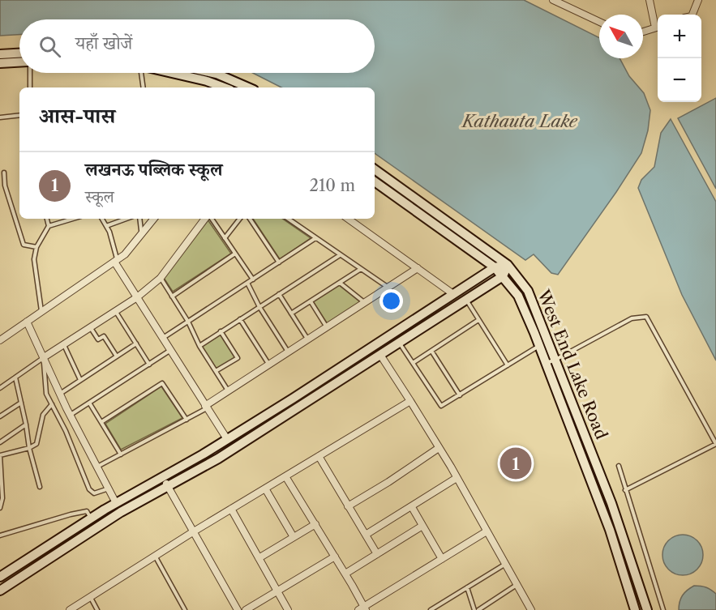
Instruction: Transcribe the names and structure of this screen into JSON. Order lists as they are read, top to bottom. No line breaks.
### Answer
{"streets":{"street":["West End Lake Road"]},"water":["Kathauta Lake"],"north":"top left","page":{"map_buttons":["+","−"],"search":"यहाँ खोजें","heading":"आस-पास","list":[{"mark":"1","name":"लखनऊ पब्लिक स्कूल","note":"स्कूल","value":"210 m"}],"pins":"1"}}
